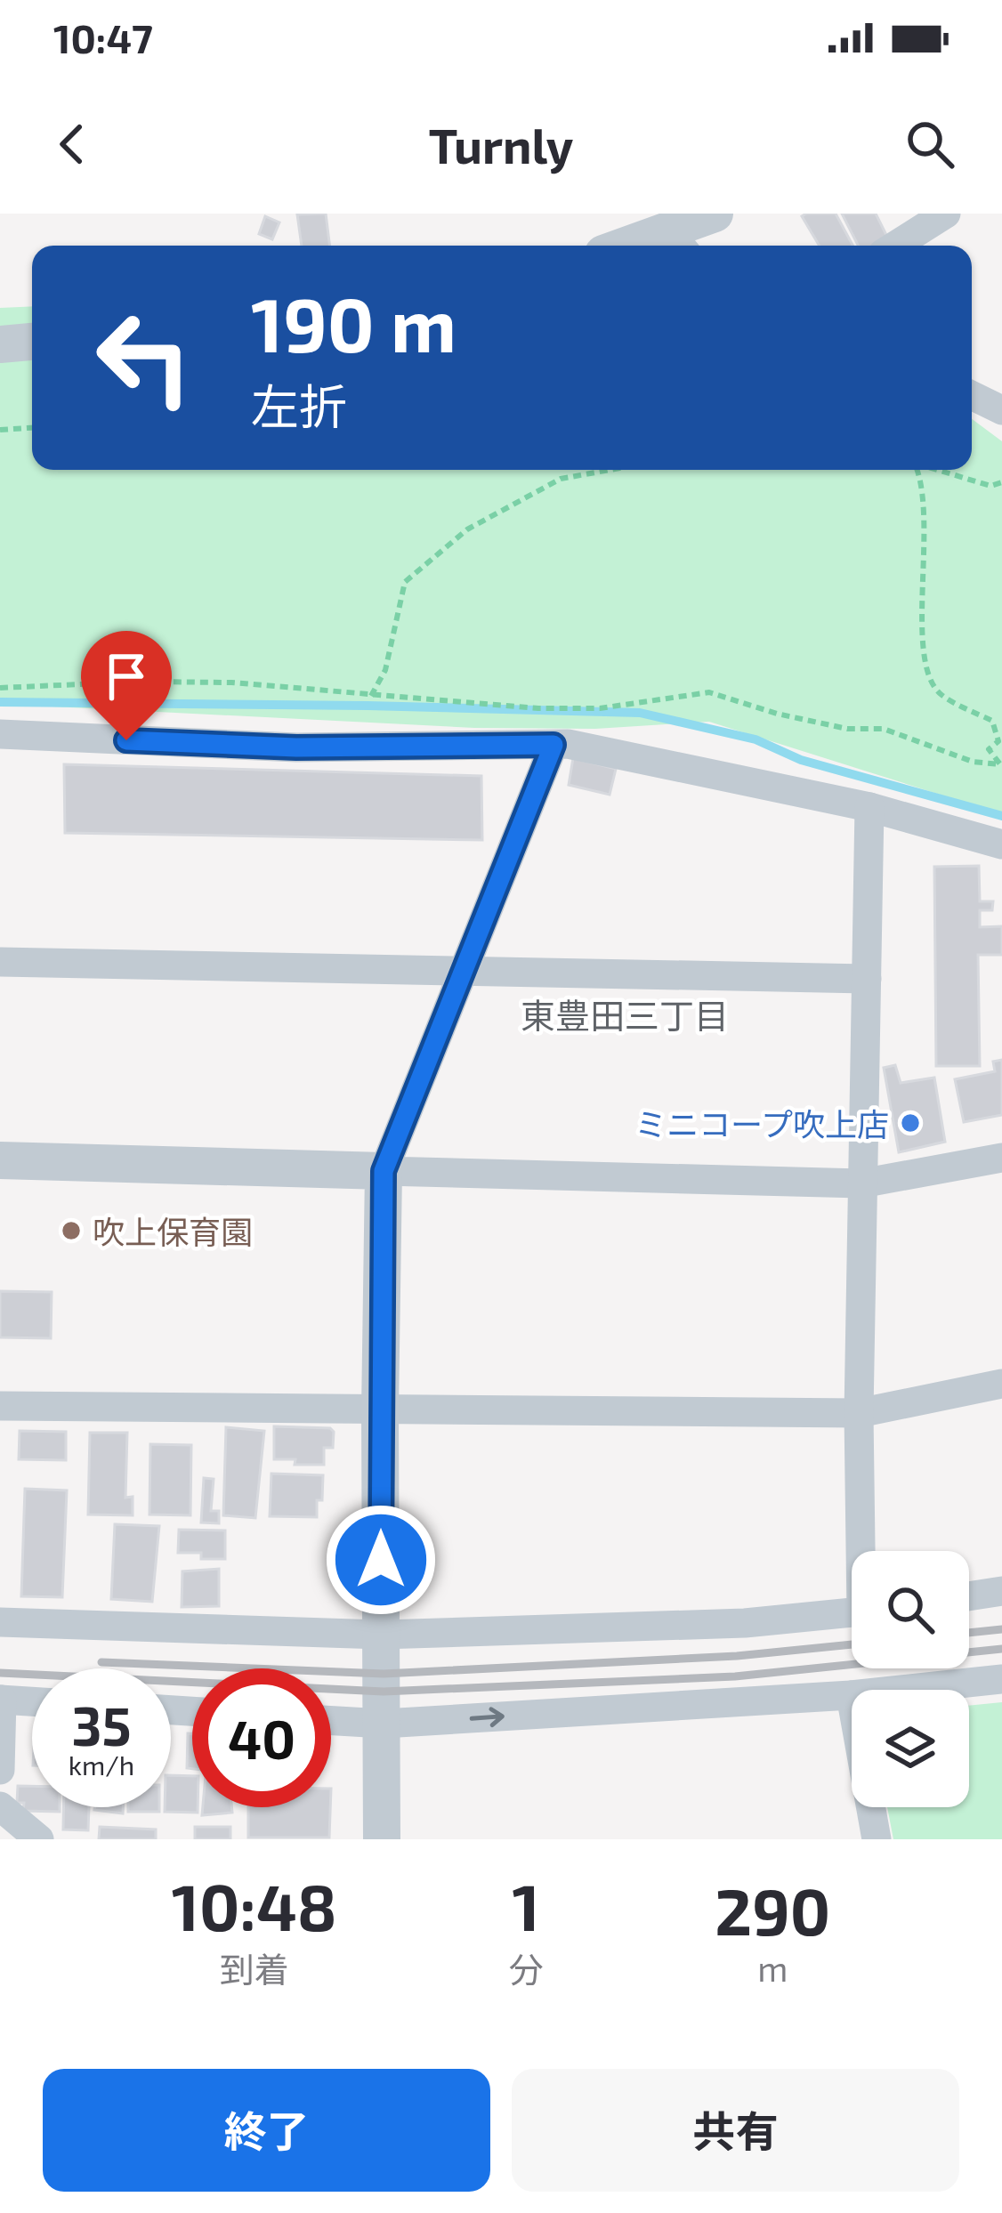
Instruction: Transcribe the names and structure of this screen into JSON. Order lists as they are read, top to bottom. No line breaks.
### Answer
{"districts":["東豊田三丁目"],"places":["ミニコープ吹上店","吹上保育園"],"page":{"status":"10:47","header":"Turnly","turn":["190 m","左折"],"speed":"35 km/h","limit":"40","eta":["10:48","到着","1","分","290","m"],"buttons":["終了","共有"]}}
